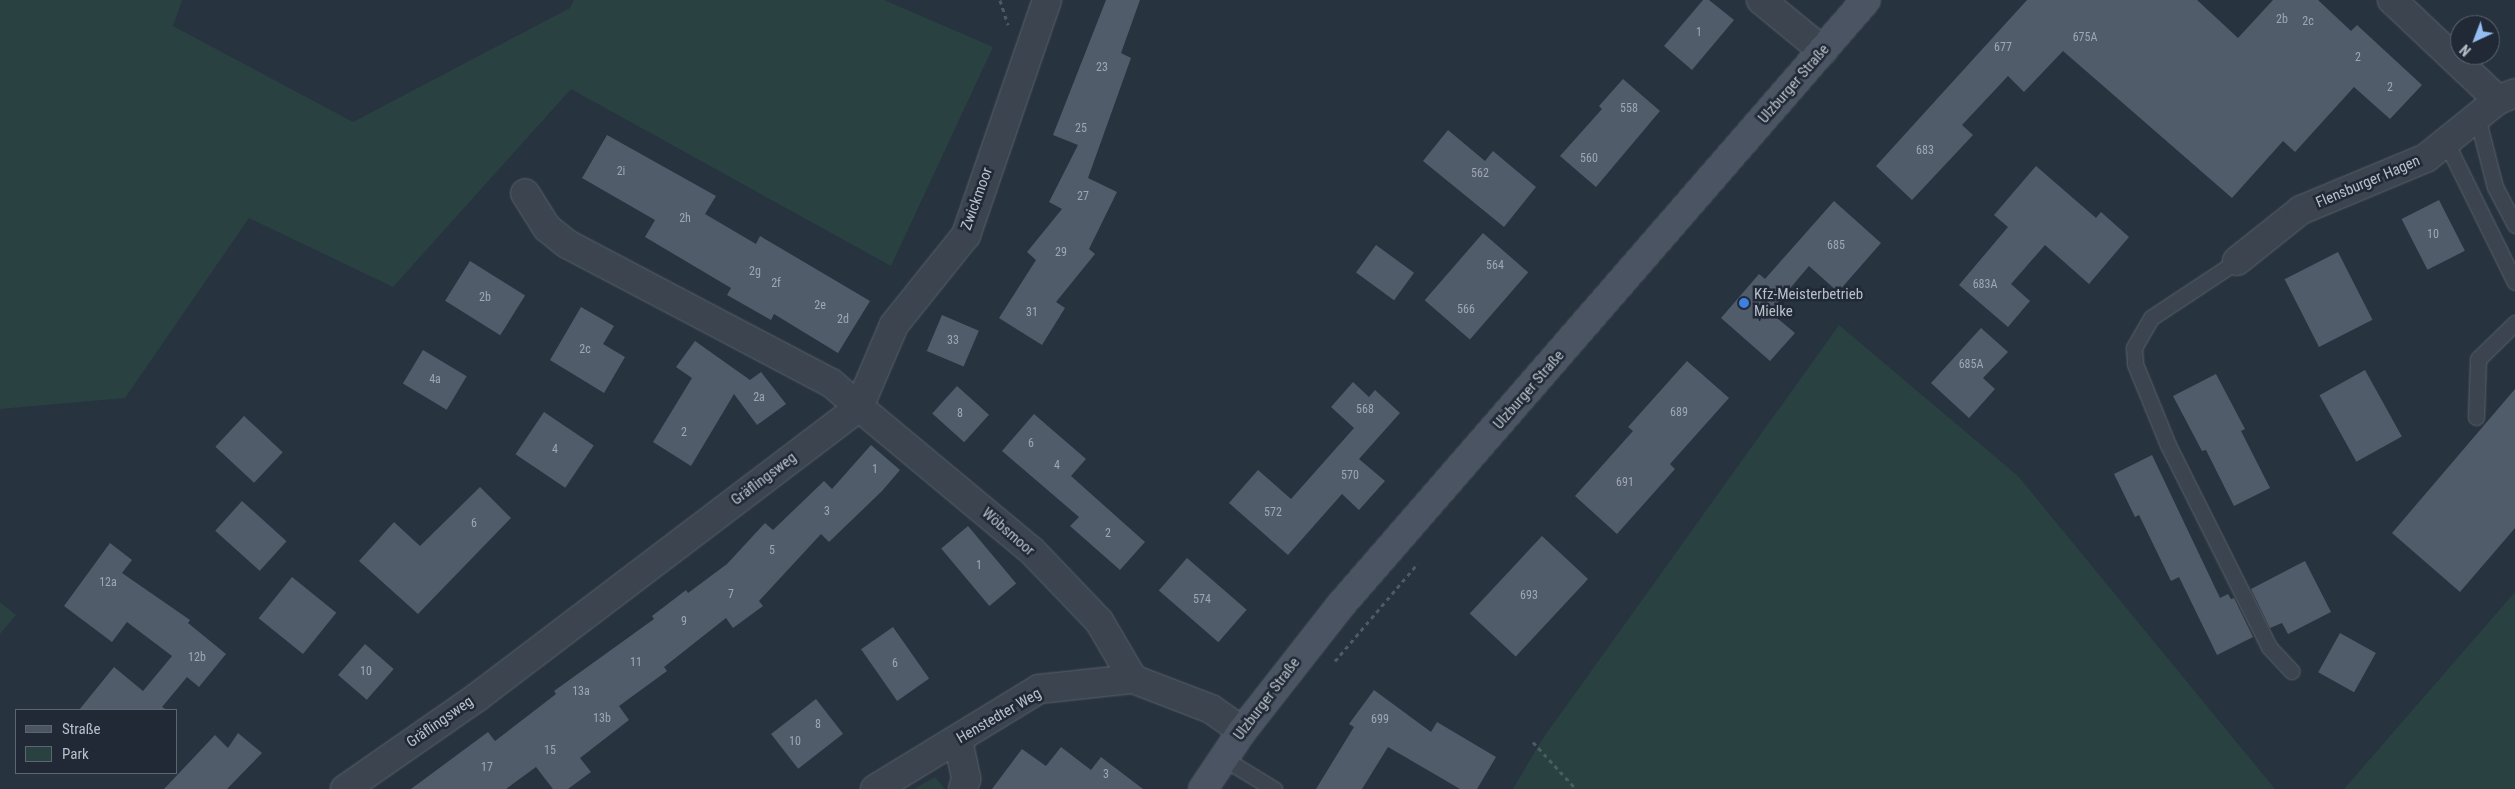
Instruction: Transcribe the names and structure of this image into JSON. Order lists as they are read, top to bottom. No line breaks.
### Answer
{"streets":{"main road":["Ulzburger Straße"],"street":["Flensburger Hagen","Zwickmoor","Gräflingsweg","Wöbsmoor","Henstedter Weg"]},"crossings":[["Ulzburger Straße","Henstedter Weg"],["Zwickmoor","Gräflingsweg"],["Zwickmoor","Wöbsmoor"],["Gräflingsweg","Wöbsmoor"],["Wöbsmoor","Henstedter Weg"]],"places":["Kfz-Meisterbetrieb Mielke"],"house_numbers":["2b","2c","1","675A","677","2","23","2","558","25","683","560","2i","562","27","2h","10","685","29","564","2g","2f","683A","2b","2e","566","31","2d","33","2c","685A","4a","2a","568","689","8","2","6","4","4","1","570","691","3","572","6","2","5","1","12a","7","693","574","9","12b","11","6","10","13a","13b","699","8","10","15","17","3"],"legend":["Straße","Park"],"north":"bottom left"}
